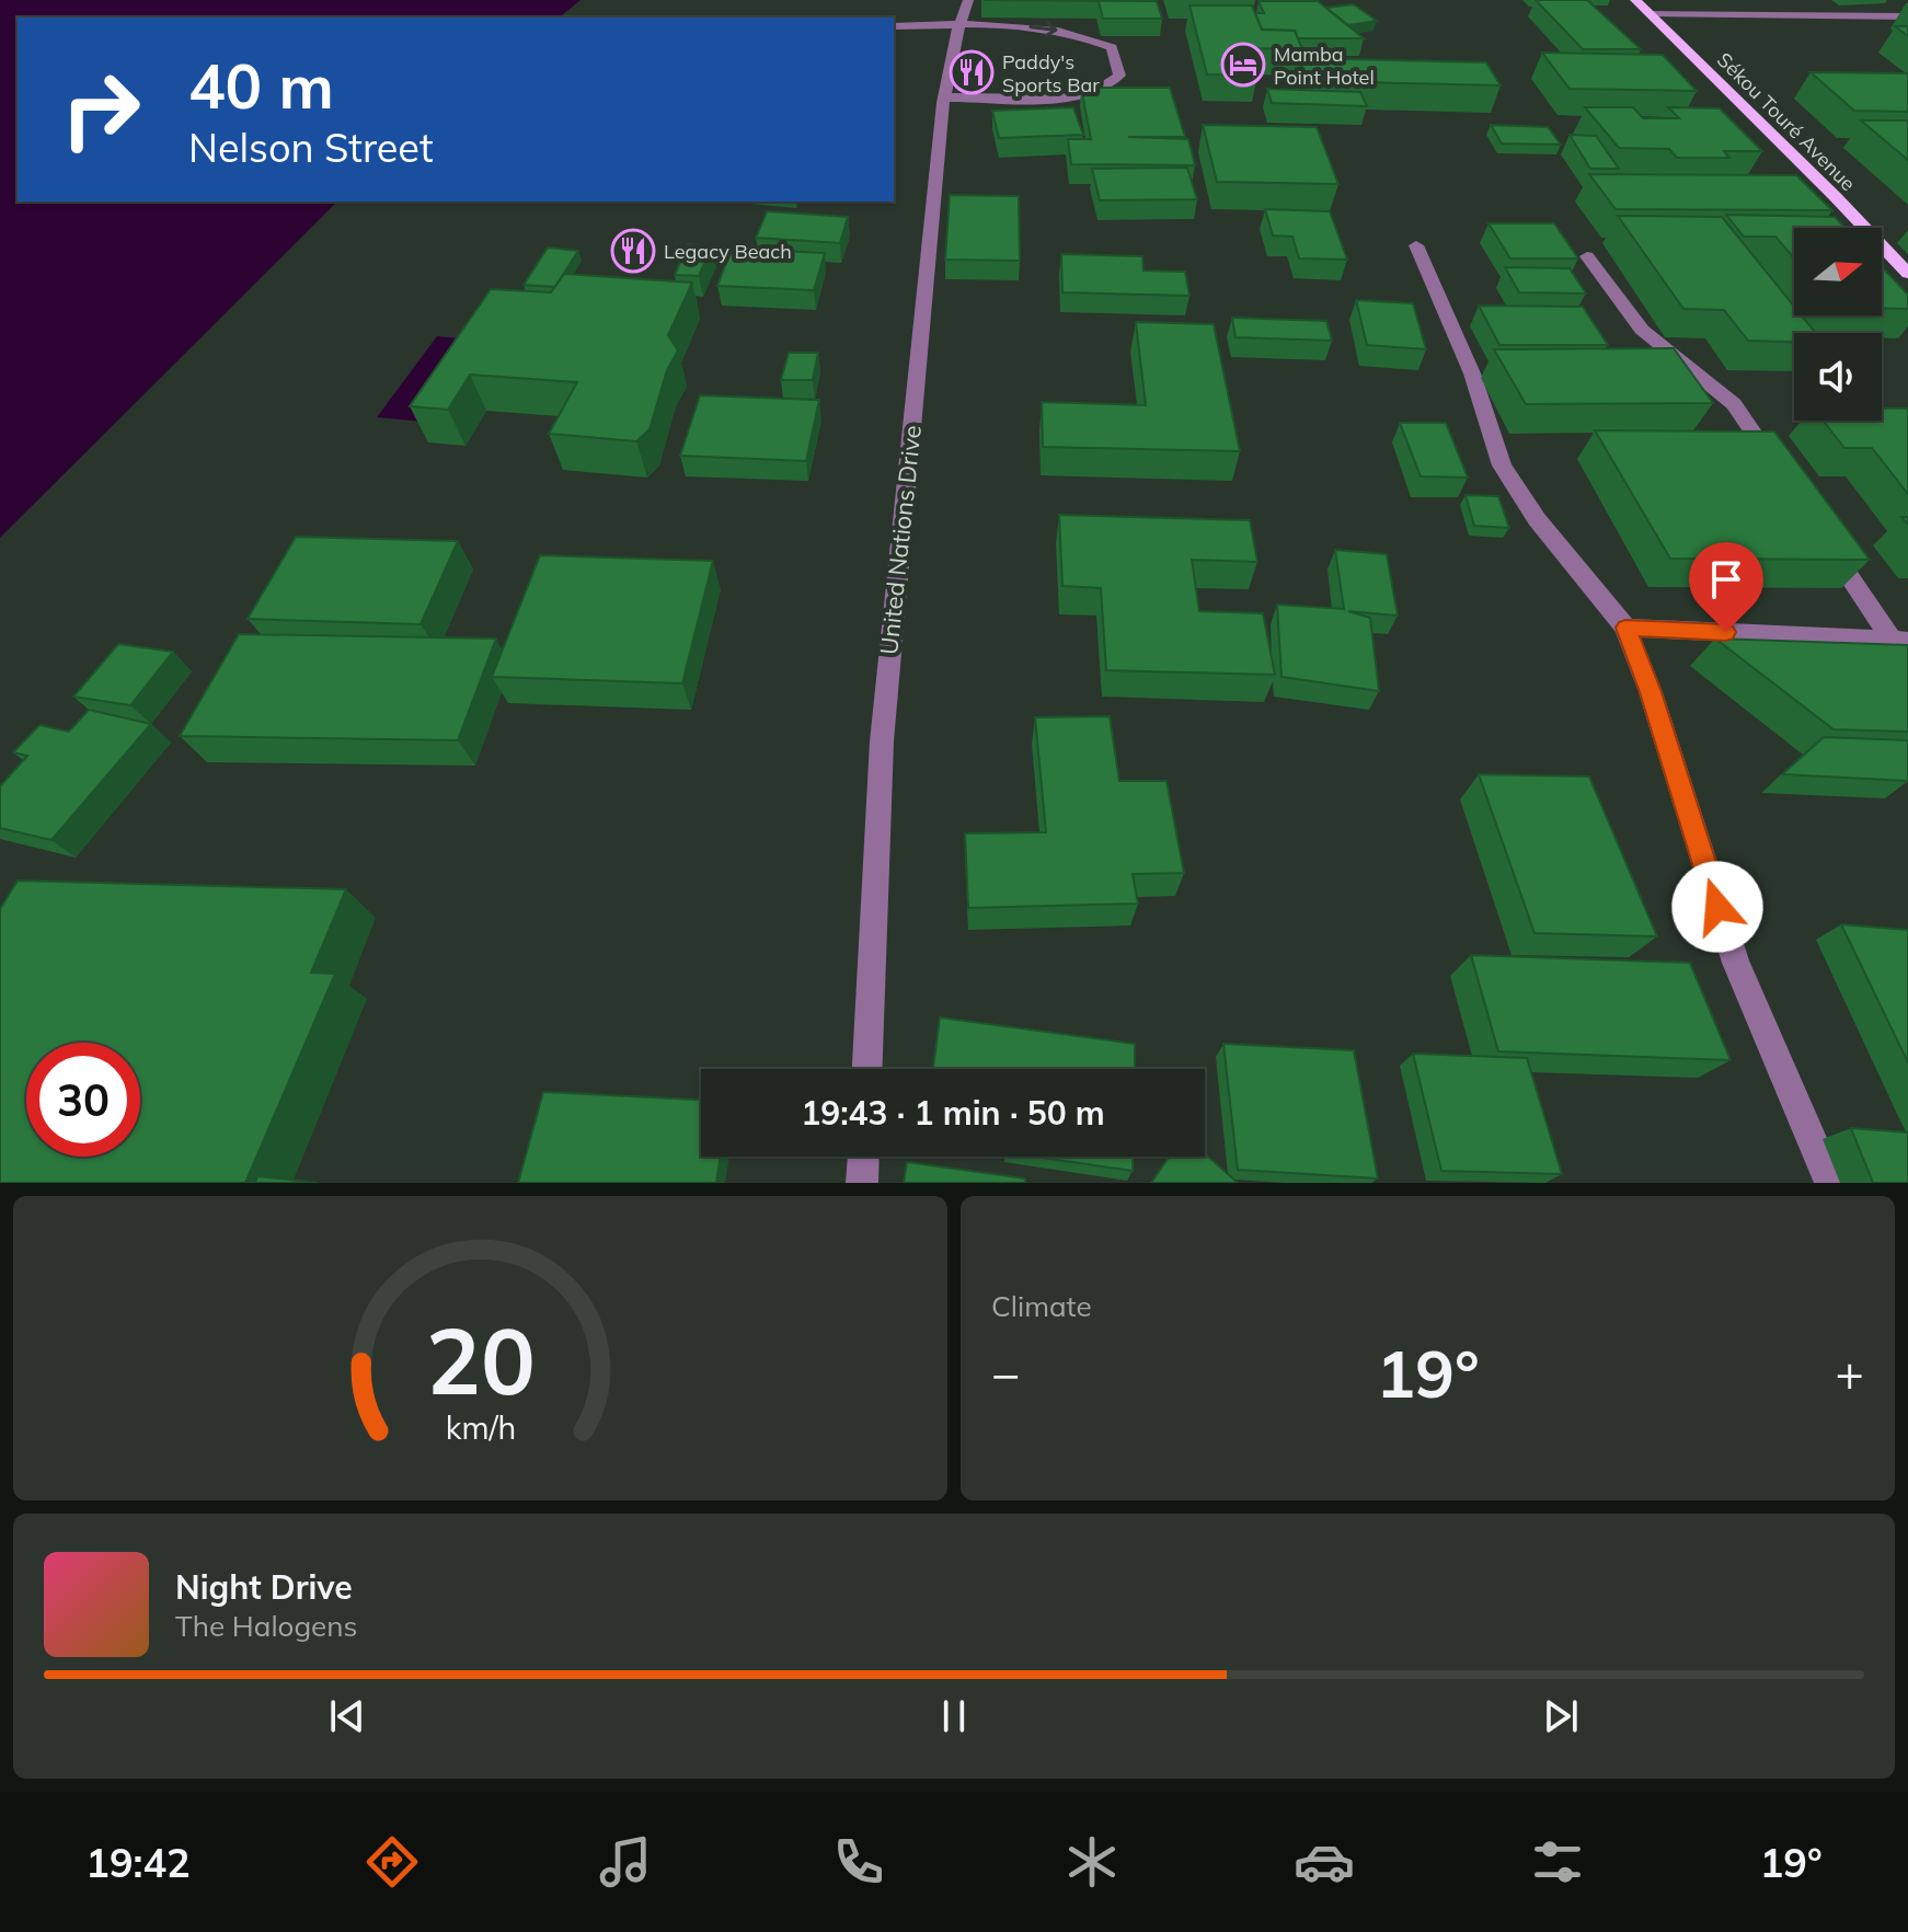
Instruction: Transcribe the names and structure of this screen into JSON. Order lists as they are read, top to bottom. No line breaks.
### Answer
{"streets":{"main road":["Sékou Touré Avenue"],"street":["United Nations Drive"]},"places":{"hotel":["Mamba Point Hotel"],"restaurant":["Paddy's Sports Bar","Legacy Beach"]},"north":"right","page":{"turn":["40 m","Nelson Street"],"limit":"30","trip":"19:43 · 1 min · 50 m","tile":"Climate","heat":["−","19°","+"],"song":["Night Drive","The Halogens"],"tabs":["19:42","19°"],"gauge":["20","km/h"]}}
